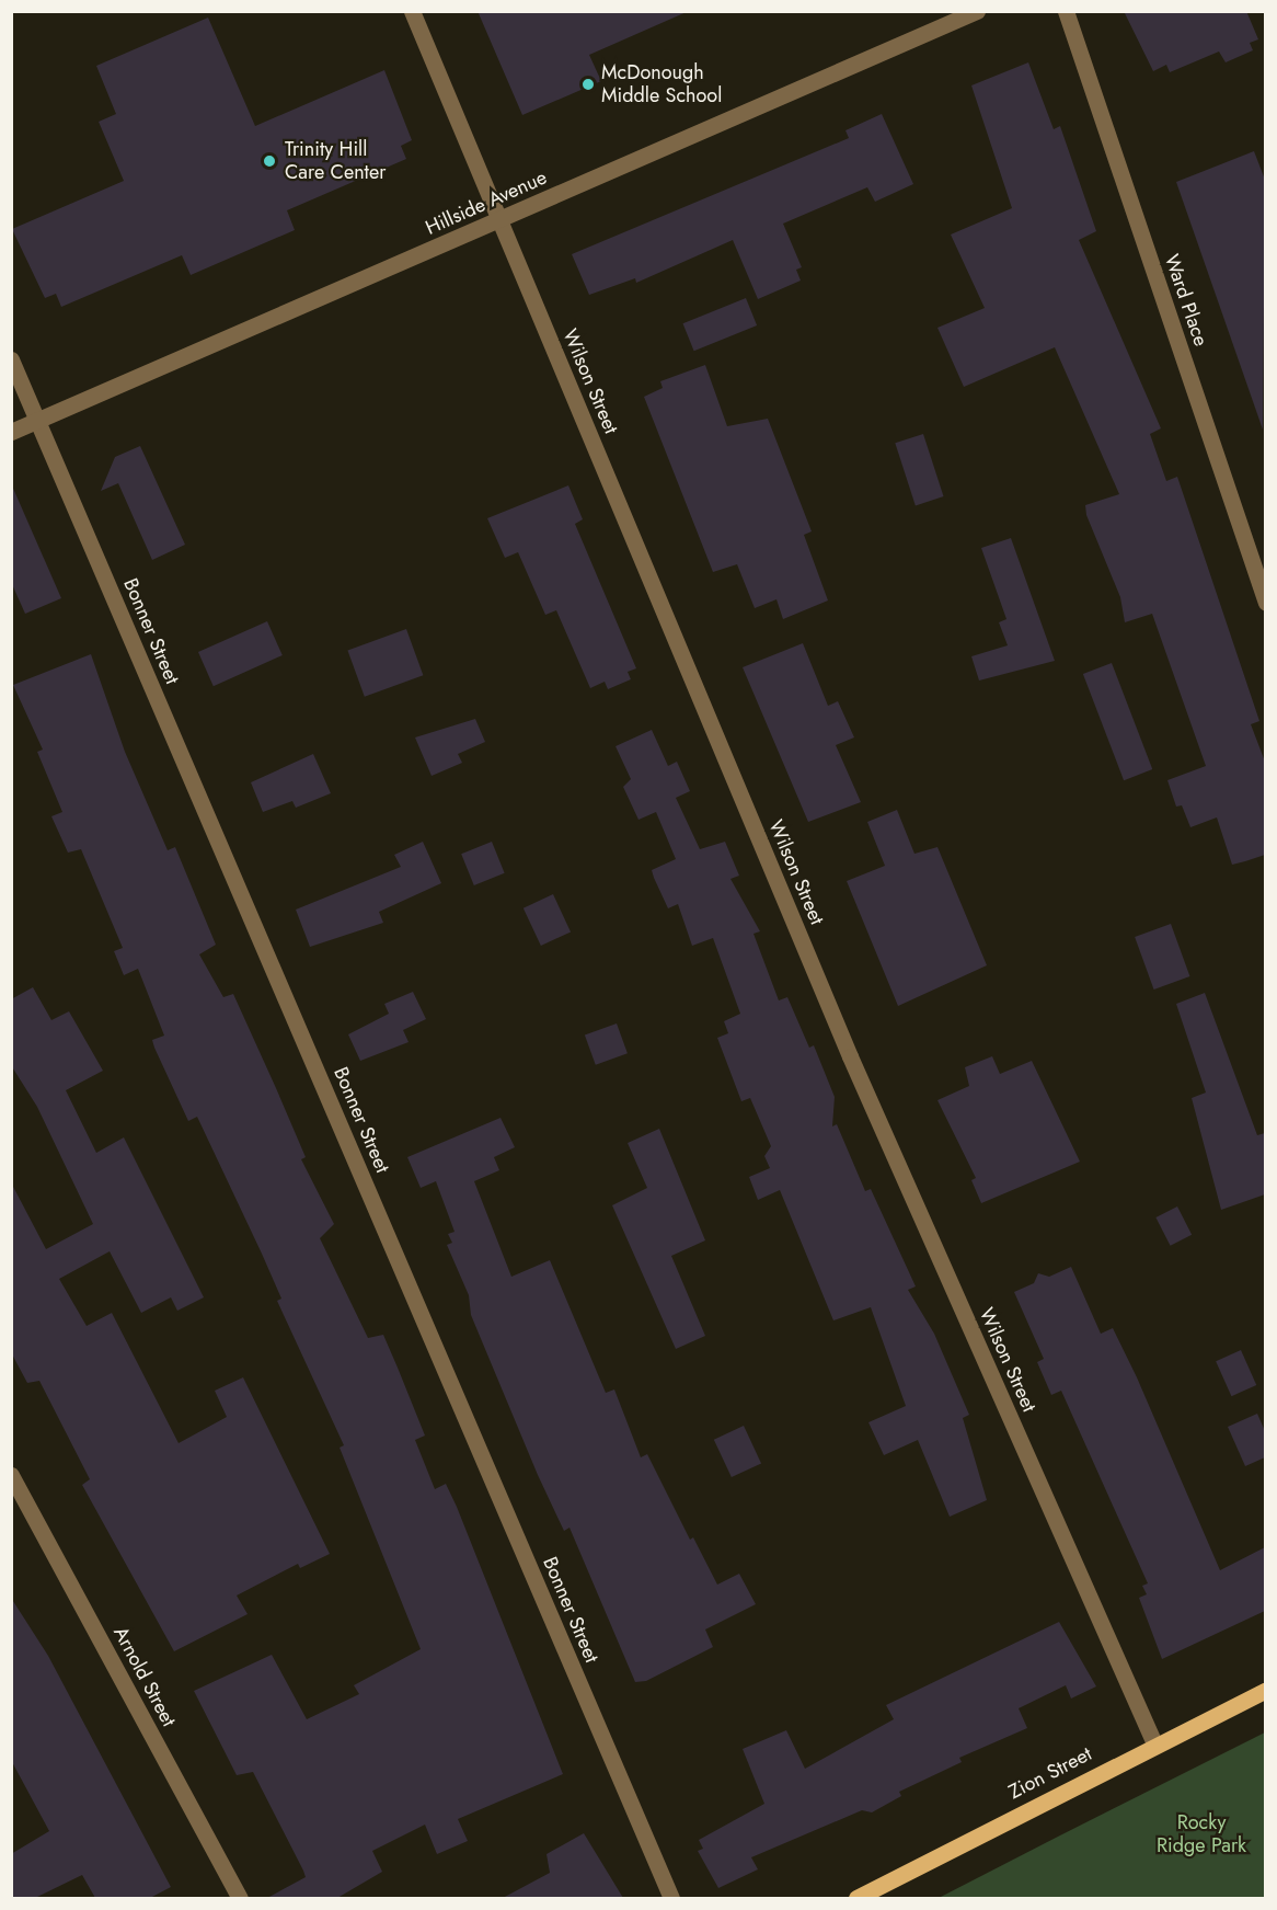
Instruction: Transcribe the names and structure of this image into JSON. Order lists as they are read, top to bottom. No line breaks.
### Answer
{"streets":{"main road":["Zion Street"],"street":["Hillside Avenue","Ward Place","Wilson Street","Bonner Street","Arnold Street"]},"crossings":[["Hillside Avenue","Wilson Street"],["Hillside Avenue","Bonner Street"],["Wilson Street","Zion Street"]],"parks":["Rocky Ridge Park"],"places":["McDonough Middle School","Trinity Hill Care Center"]}
